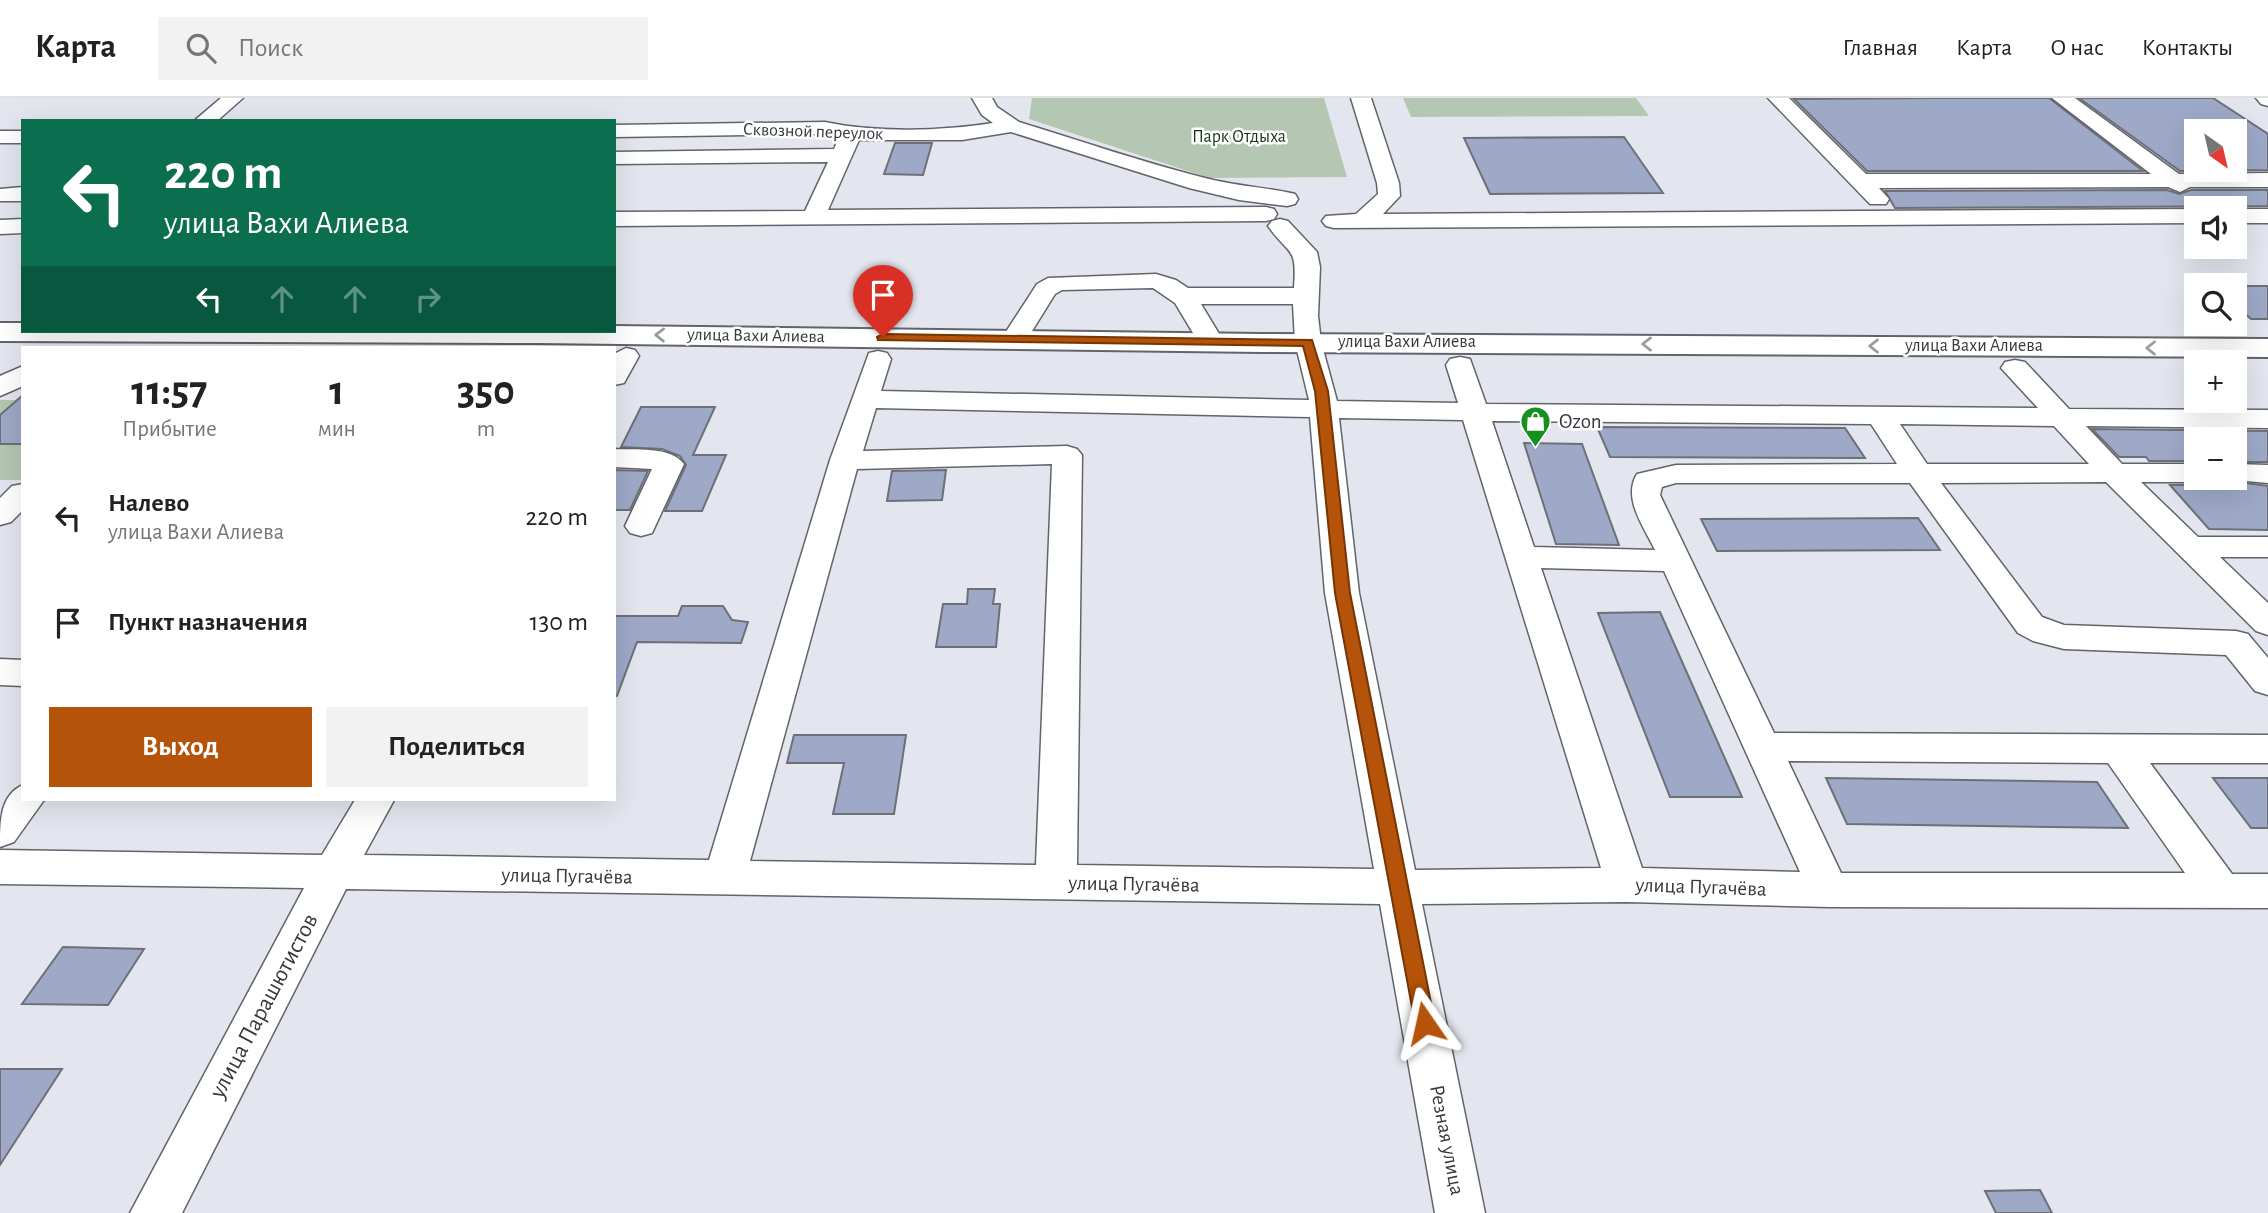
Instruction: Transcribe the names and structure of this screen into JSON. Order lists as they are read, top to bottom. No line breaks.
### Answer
{"streets":{"main road":["улица Вахи Алиева"],"street":["Сквозной переулок","улица Пугачёва","улица Парашютистов","Резная улица"]},"crossings":[["улица Вахи Алиева","Резная улица"],["улица Пугачёва","улица Парашютистов"],["улица Пугачёва","Резная улица"]],"parks":["Парк Отдыха"],"places":{"shop":["Ozon"]},"north":"bottom right","page":{"header":"Карта","search":"Поиск","nav":["Главная","Карта","О нас","Контакты"],"map_buttons":["+","−"],"turn":["220 m","улица Вахи Алиева"],"eta":["11:57","Прибытие","1","мин","350","m"],"list":[{"name":"Налево","note":"улица Вахи Алиева","value":"220 m"},{"name":"Пункт назначения","value":"130 m"}],"buttons":["Выход","Поделиться"]}}
